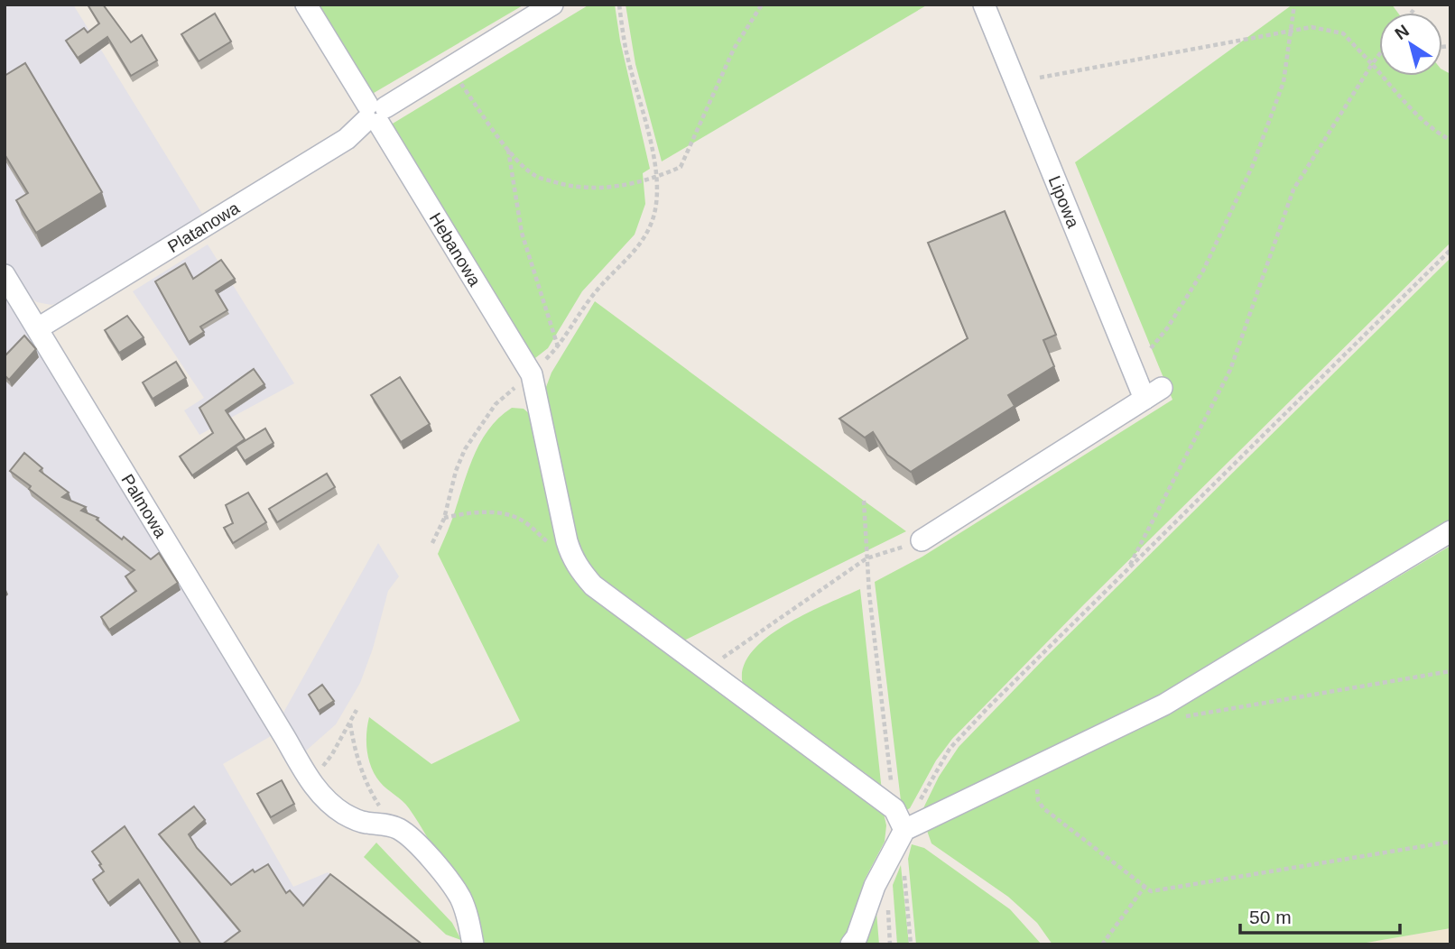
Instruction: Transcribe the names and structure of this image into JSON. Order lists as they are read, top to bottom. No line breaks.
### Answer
{"streets":{"street":["Lipowa","Platanowa","Hebanowa","Palmowa"]},"crossings":[["Platanowa","Hebanowa"],["Platanowa","Palmowa"]],"scale_bar":"50 m","north":"top left"}
